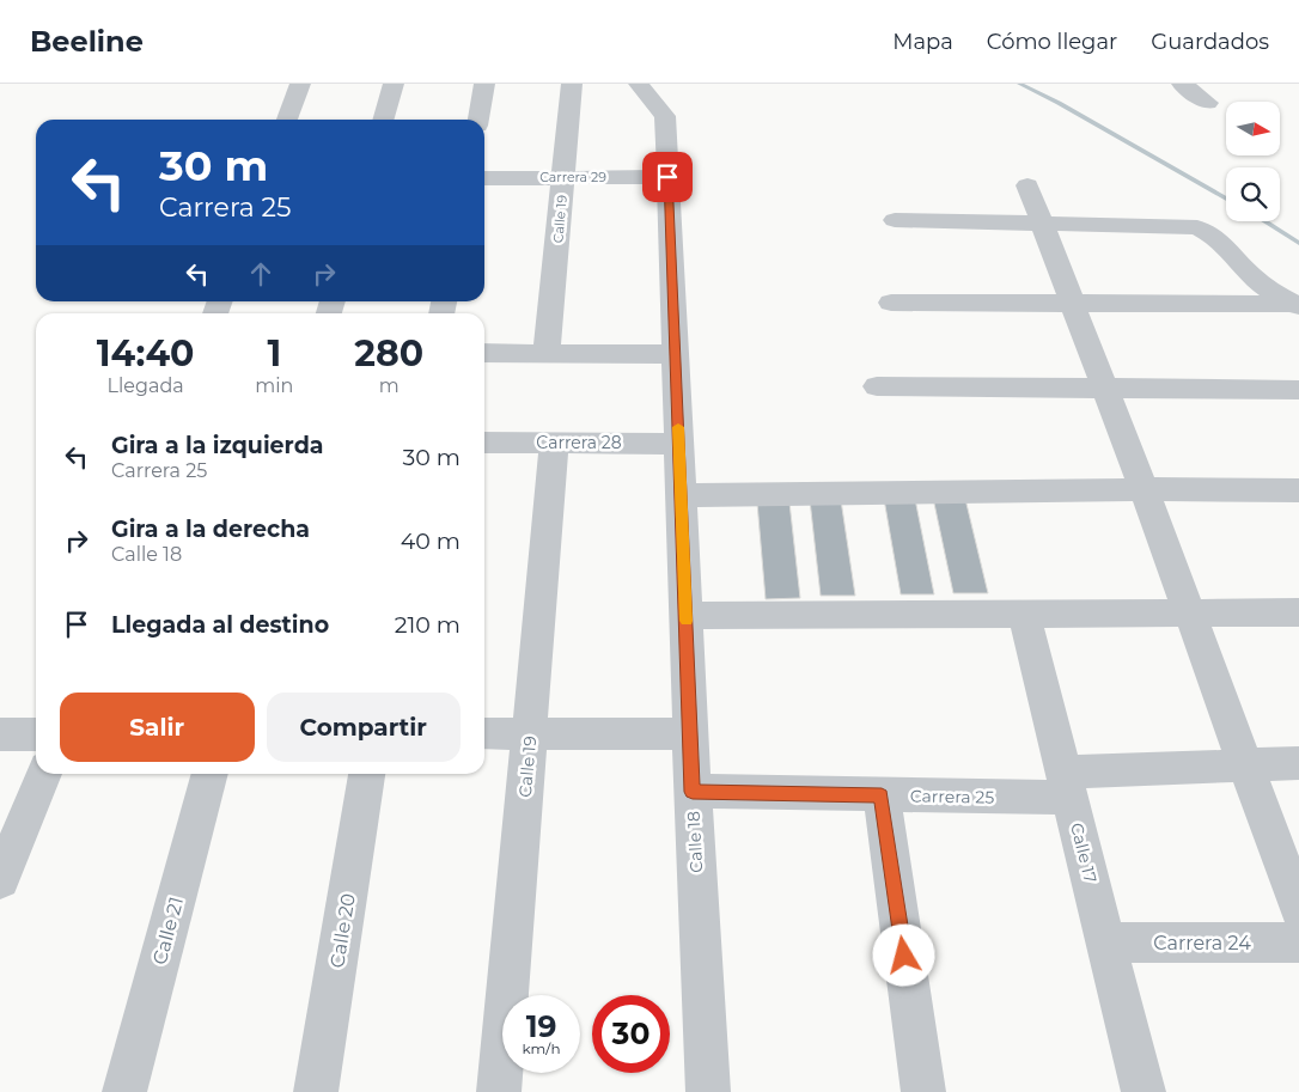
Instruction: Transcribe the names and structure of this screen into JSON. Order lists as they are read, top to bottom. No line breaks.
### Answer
{"streets":{"street":["Carrera 29","Calle 19","Carrera 28","Carrera 25","Calle 18","Calle 17","Calle 21","Calle 20","Carrera 24"]},"crossings":[["Carrera 29","Calle 19"],["Carrera 29","Calle 18"],["Calle 19","Carrera 28"],["Carrera 28","Calle 18"],["Carrera 25","Calle 18"],["Carrera 25","Calle 17"],["Calle 17","Carrera 24"]],"north":"right","page":{"header":"Beeline","nav":["Mapa","Cómo llegar","Guardados"],"turn":["30 m","Carrera 25"],"eta":["14:40","Llegada","1","min","280","m"],"list":[{"name":"Gira a la izquierda","note":"Carrera 25","value":"30 m"},{"name":"Gira a la derecha","note":"Calle 18","value":"40 m"},{"name":"Llegada al destino","value":"210 m"}],"buttons":["Salir","Compartir"],"speed":"19 km/h","limit":"30"}}
